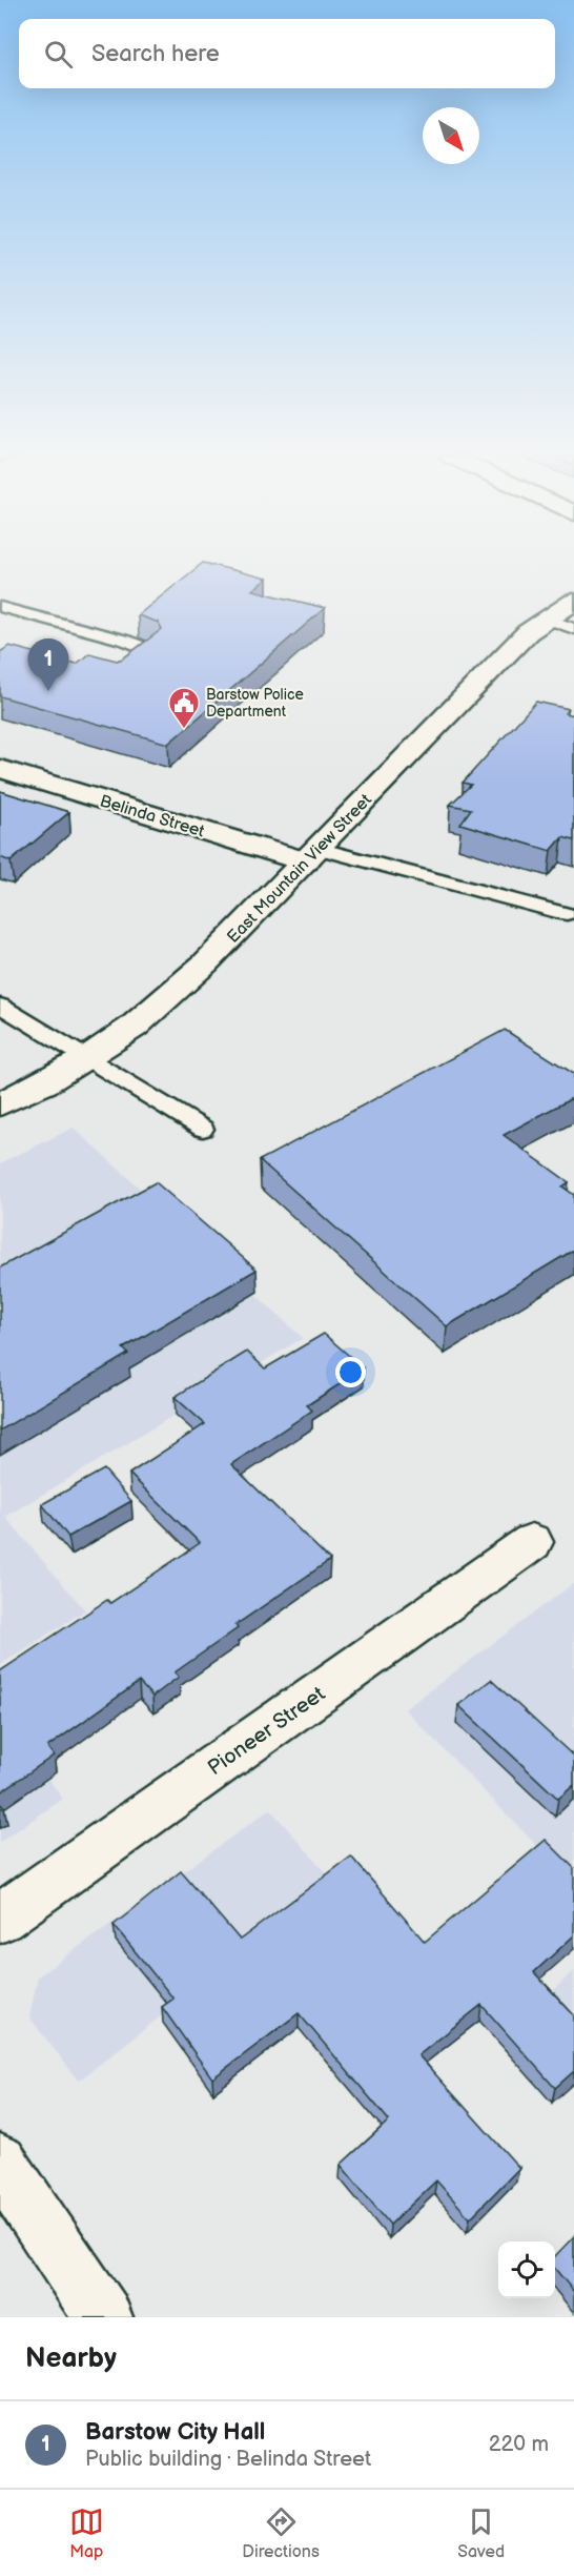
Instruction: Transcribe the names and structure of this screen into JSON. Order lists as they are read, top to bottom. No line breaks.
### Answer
{"streets":{"street":["Belinda Street","East Mountain View Street","Pioneer Street"]},"crossings":[["Belinda Street","East Mountain View Street"]],"places":{"public building":["Barstow Police Department"]},"north":"bottom right","page":{"search":"Search here","pins":"1","heading":"Nearby","list":[{"mark":"1","name":"Barstow City Hall","note":"Public building · Belinda Street","value":"220 m"}],"nav":["Map","Directions","Saved"]}}
